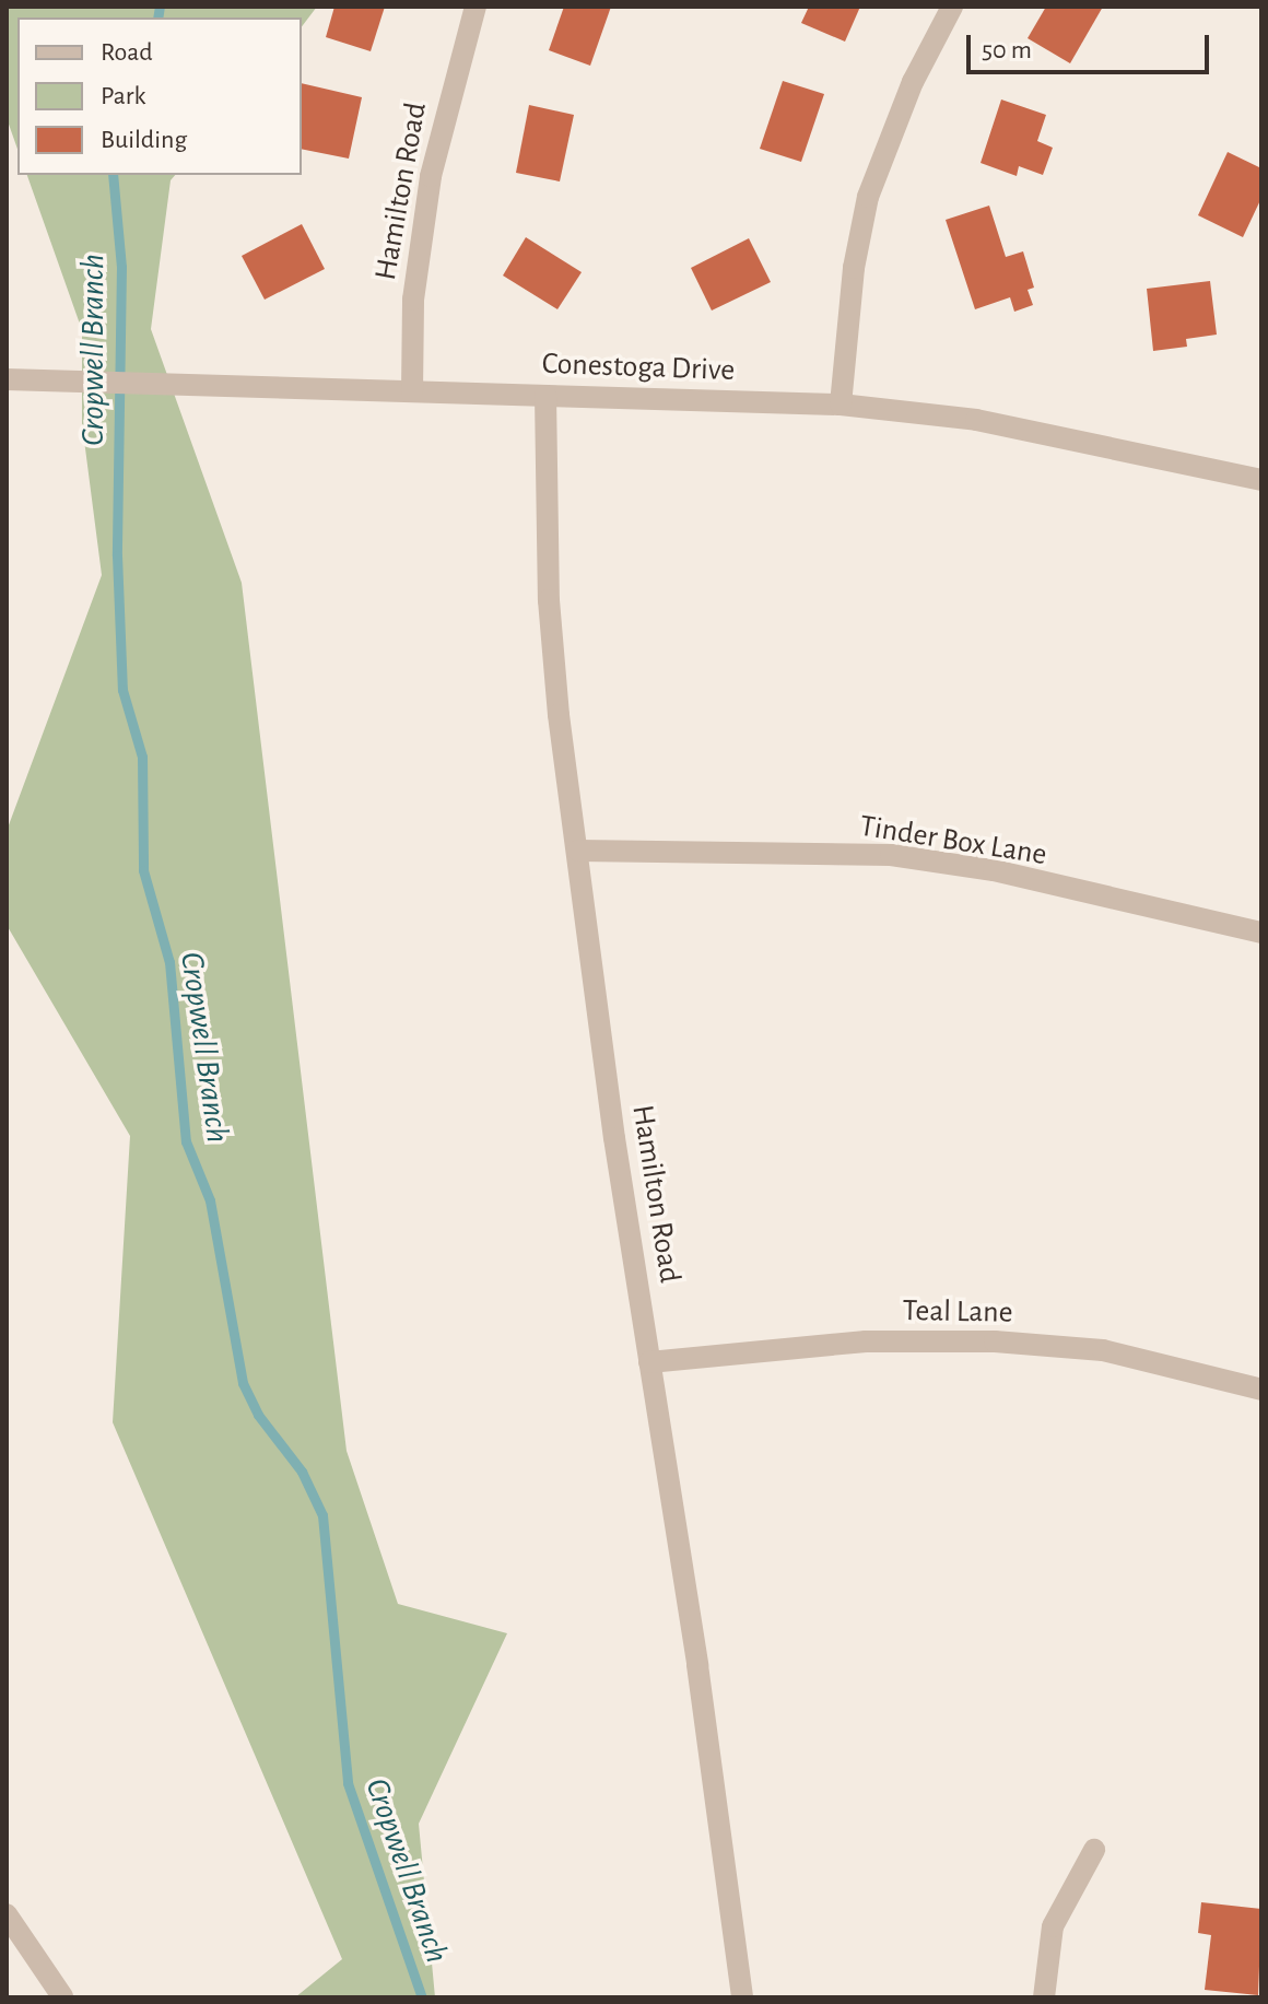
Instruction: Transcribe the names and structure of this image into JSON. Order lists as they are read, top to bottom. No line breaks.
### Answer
{"streets":{"street":["Hamilton Road","Conestoga Drive","Tinder Box Lane","Teal Lane"]},"crossings":[["Hamilton Road","Conestoga Drive"],["Hamilton Road","Tinder Box Lane"],["Hamilton Road","Teal Lane"]],"water":["Cropwell Branch"],"legend":["Road","Park","Building"],"scale_bar":"50 m"}
